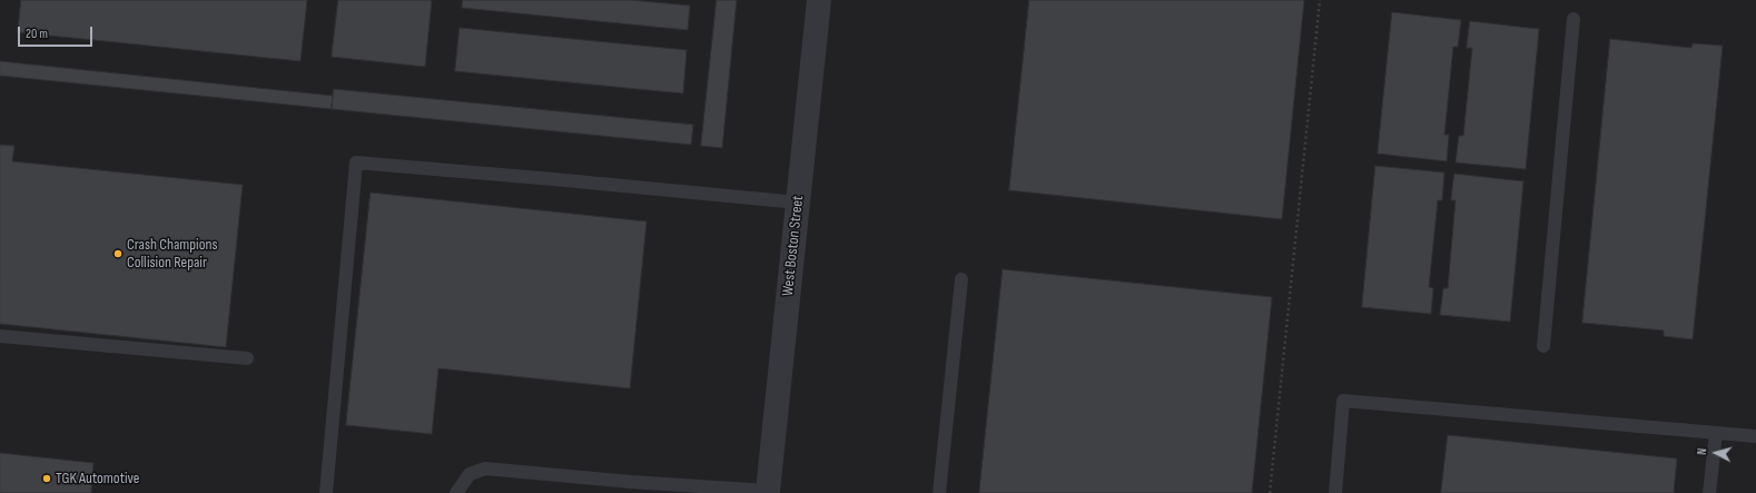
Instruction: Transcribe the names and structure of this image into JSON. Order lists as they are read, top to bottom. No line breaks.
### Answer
{"streets":{"street":["West Boston Street"]},"places":["Crash Champions Collision Repair","TGK Automotive"],"scale_bar":"20 m","north":"left"}
